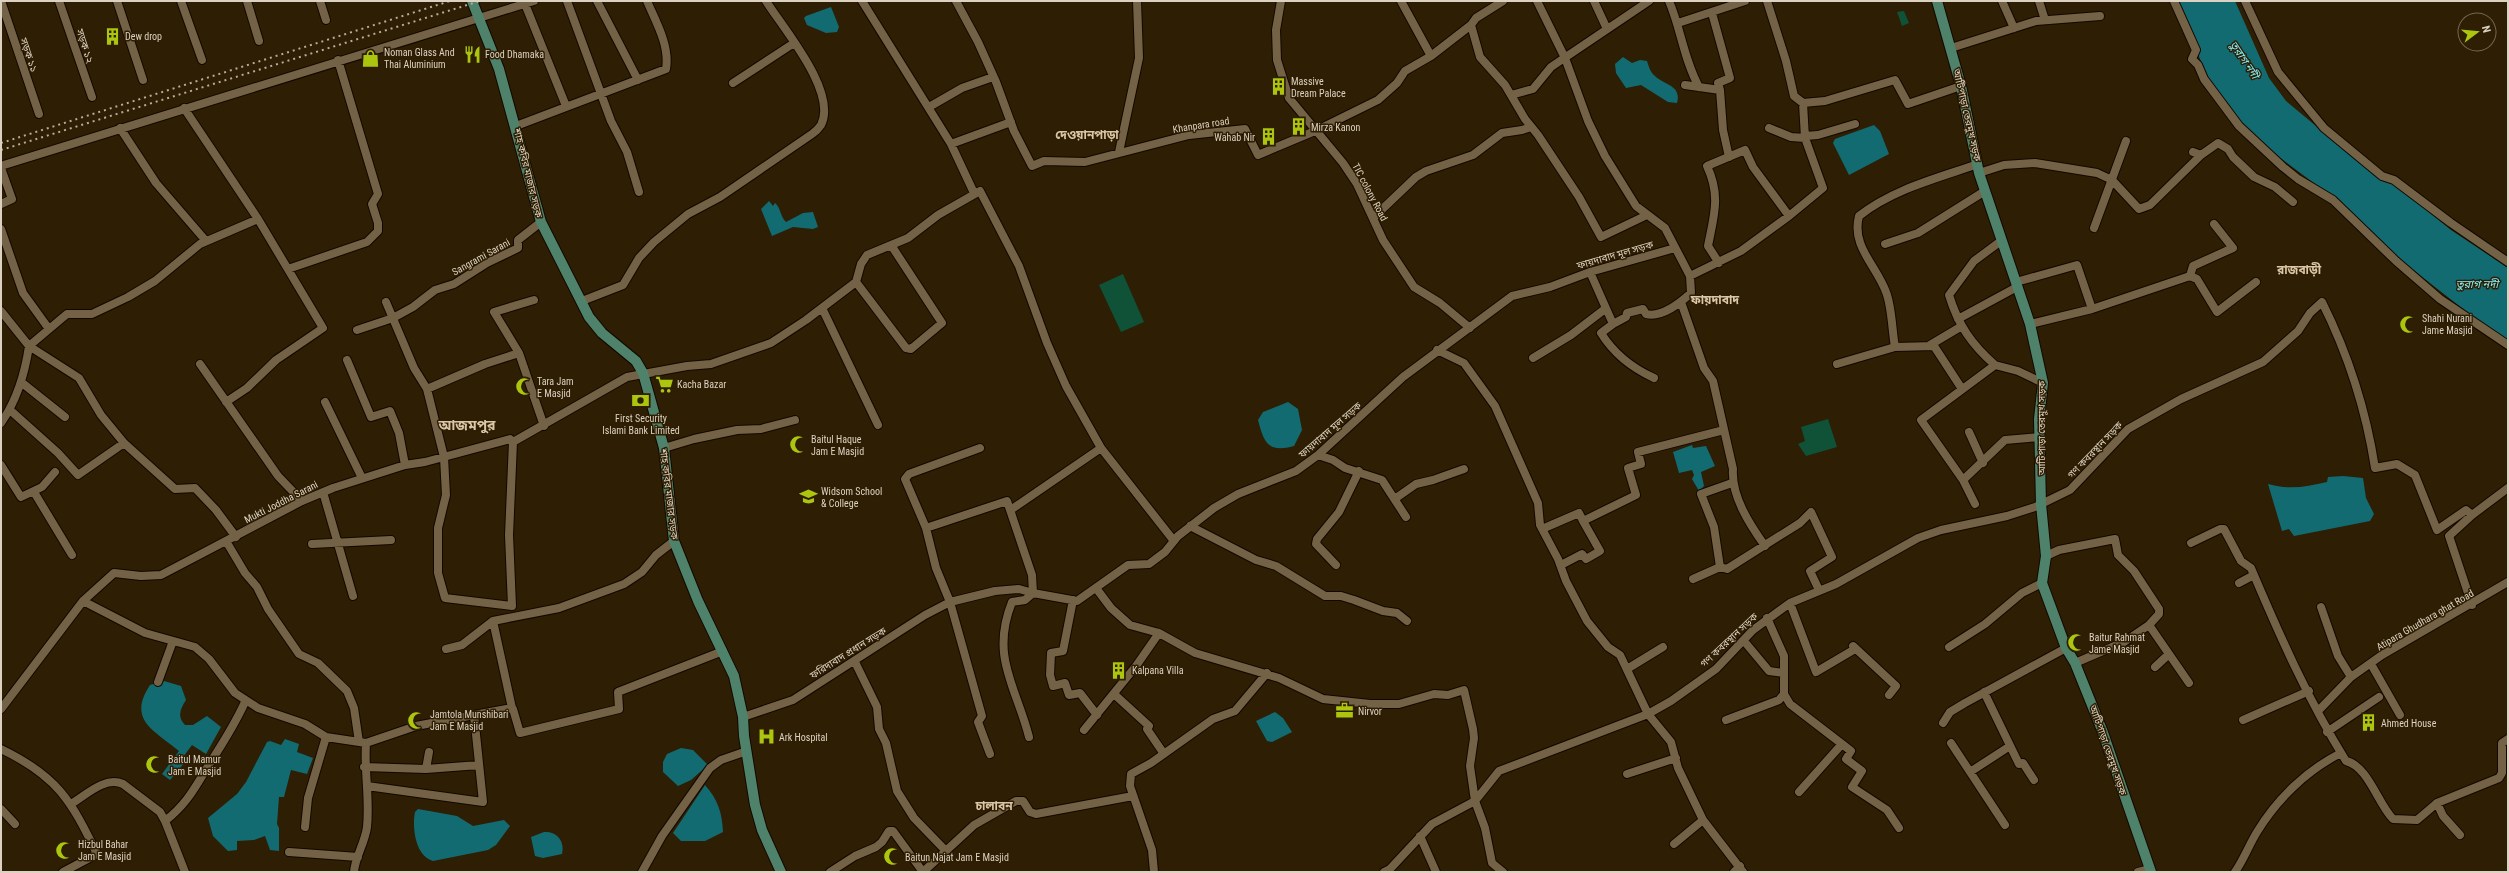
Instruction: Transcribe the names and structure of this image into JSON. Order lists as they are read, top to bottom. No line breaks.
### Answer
{"streets":{"main road":["আটিপাড়া তেরমুখ সড়ক","শাহ কবির মাজার সড়ক"],"street":["সড়ক ১২","সড়ক ১১","Khanpara road","TIC colony Road","ফায়দাবাদ মূল সড়ক","Sangrami Sarani","গণ কবরস্থান সড়ক","Mukti Joddha Sarani","Atipara Ghudhara ghat Road","ফরিদাবাদ প্রধান সড়ক"]},"crossings":[["আটিপাড়া তেরমুখ সড়ক","গণ কবরস্থান সড়ক"],["Khanpara road","TIC colony Road"],["শাহ কবির মাজার সড়ক","Sangrami Sarani"],["শাহ কবির মাজার সড়ক","Mukti Joddha Sarani"],["শাহ কবির মাজার সড়ক","ফরিদাবাদ প্রধান সড়ক"],["TIC colony Road","ফায়দাবাদ মূল সড়ক"]],"districts":["দেওয়ানপাড়া","রাজবাড়ী","ফায়দাবাদ","আজমপুর","চালাবন"],"water":["তুরাগ নদী"],"places":{"building":["Dew drop","Massive Dream Palace","Mirza Kanon","Wahab Nir","Kalpana Villa","Ahmed House"],"restaurant":["Food Dhamaka"],"shop":["Noman Glass And Thai Aluminium"],"mosque":["Shahi Nurani Jame Masjid","Tara Jam E Masjid","Baitul Haque Jam E Masjid","Baitur Rahmat Jame Masjid","Jamtola Munshibari Jam E Masjid","Baitul Mamur Jam E Masjid","Hizbul Bahar Jam E Masjid","Baitun Najat Jam E Masjid"],"supermarket":["Kacha Bazar"],"bank":["First Security Islami Bank Limited"],"school or university":["Widsom School & College"],"office":["Nirvor"],"hospital":["Ark Hospital"]},"north":"right"}
